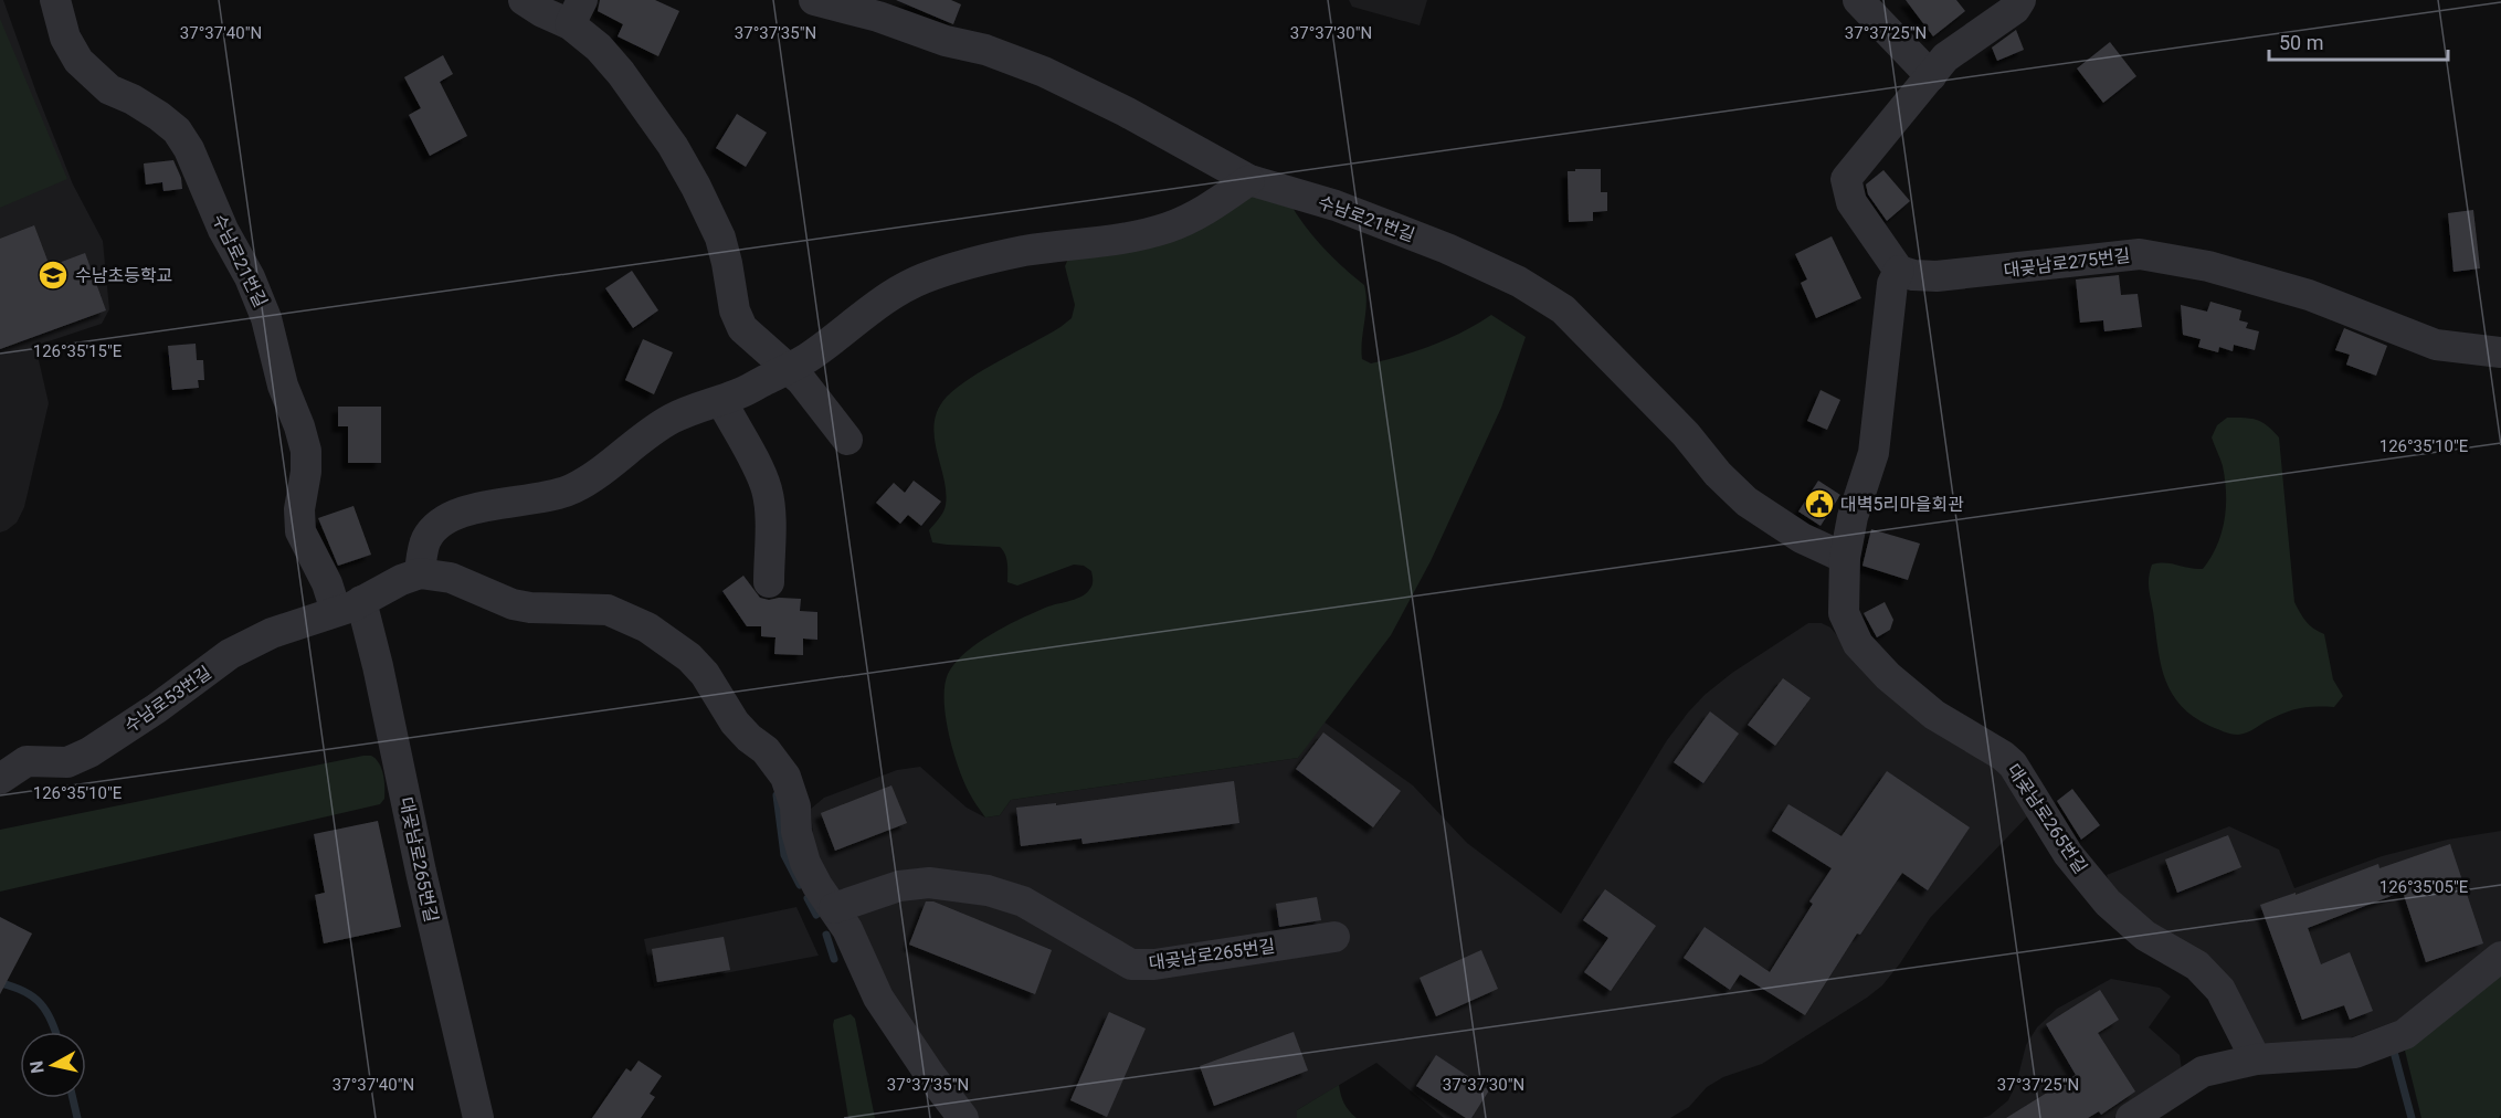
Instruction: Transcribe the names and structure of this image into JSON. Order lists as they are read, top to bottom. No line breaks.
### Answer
{"streets":{"lane":["수남로21번길","대곶남로275번길","수남로53번길","대곶남로265번길"]},"crossings":[["수남로21번길","수남로53번길"],["수남로21번길","대곶남로265번길"],["대곶남로275번길","대곶남로265번길"],["수남로53번길","대곶남로265번길"]],"places":{"school or university":["수남초등학교"],"public building":["대벽5리마을회관"]},"scale_bar":"50 m","north":"left","coordinates":["37°37'40\"N","37°37'35\"N","37°37'30\"N","37°37'25\"N","126°35'15\"E","126°35'10\"E","126°35'05\"E"]}
